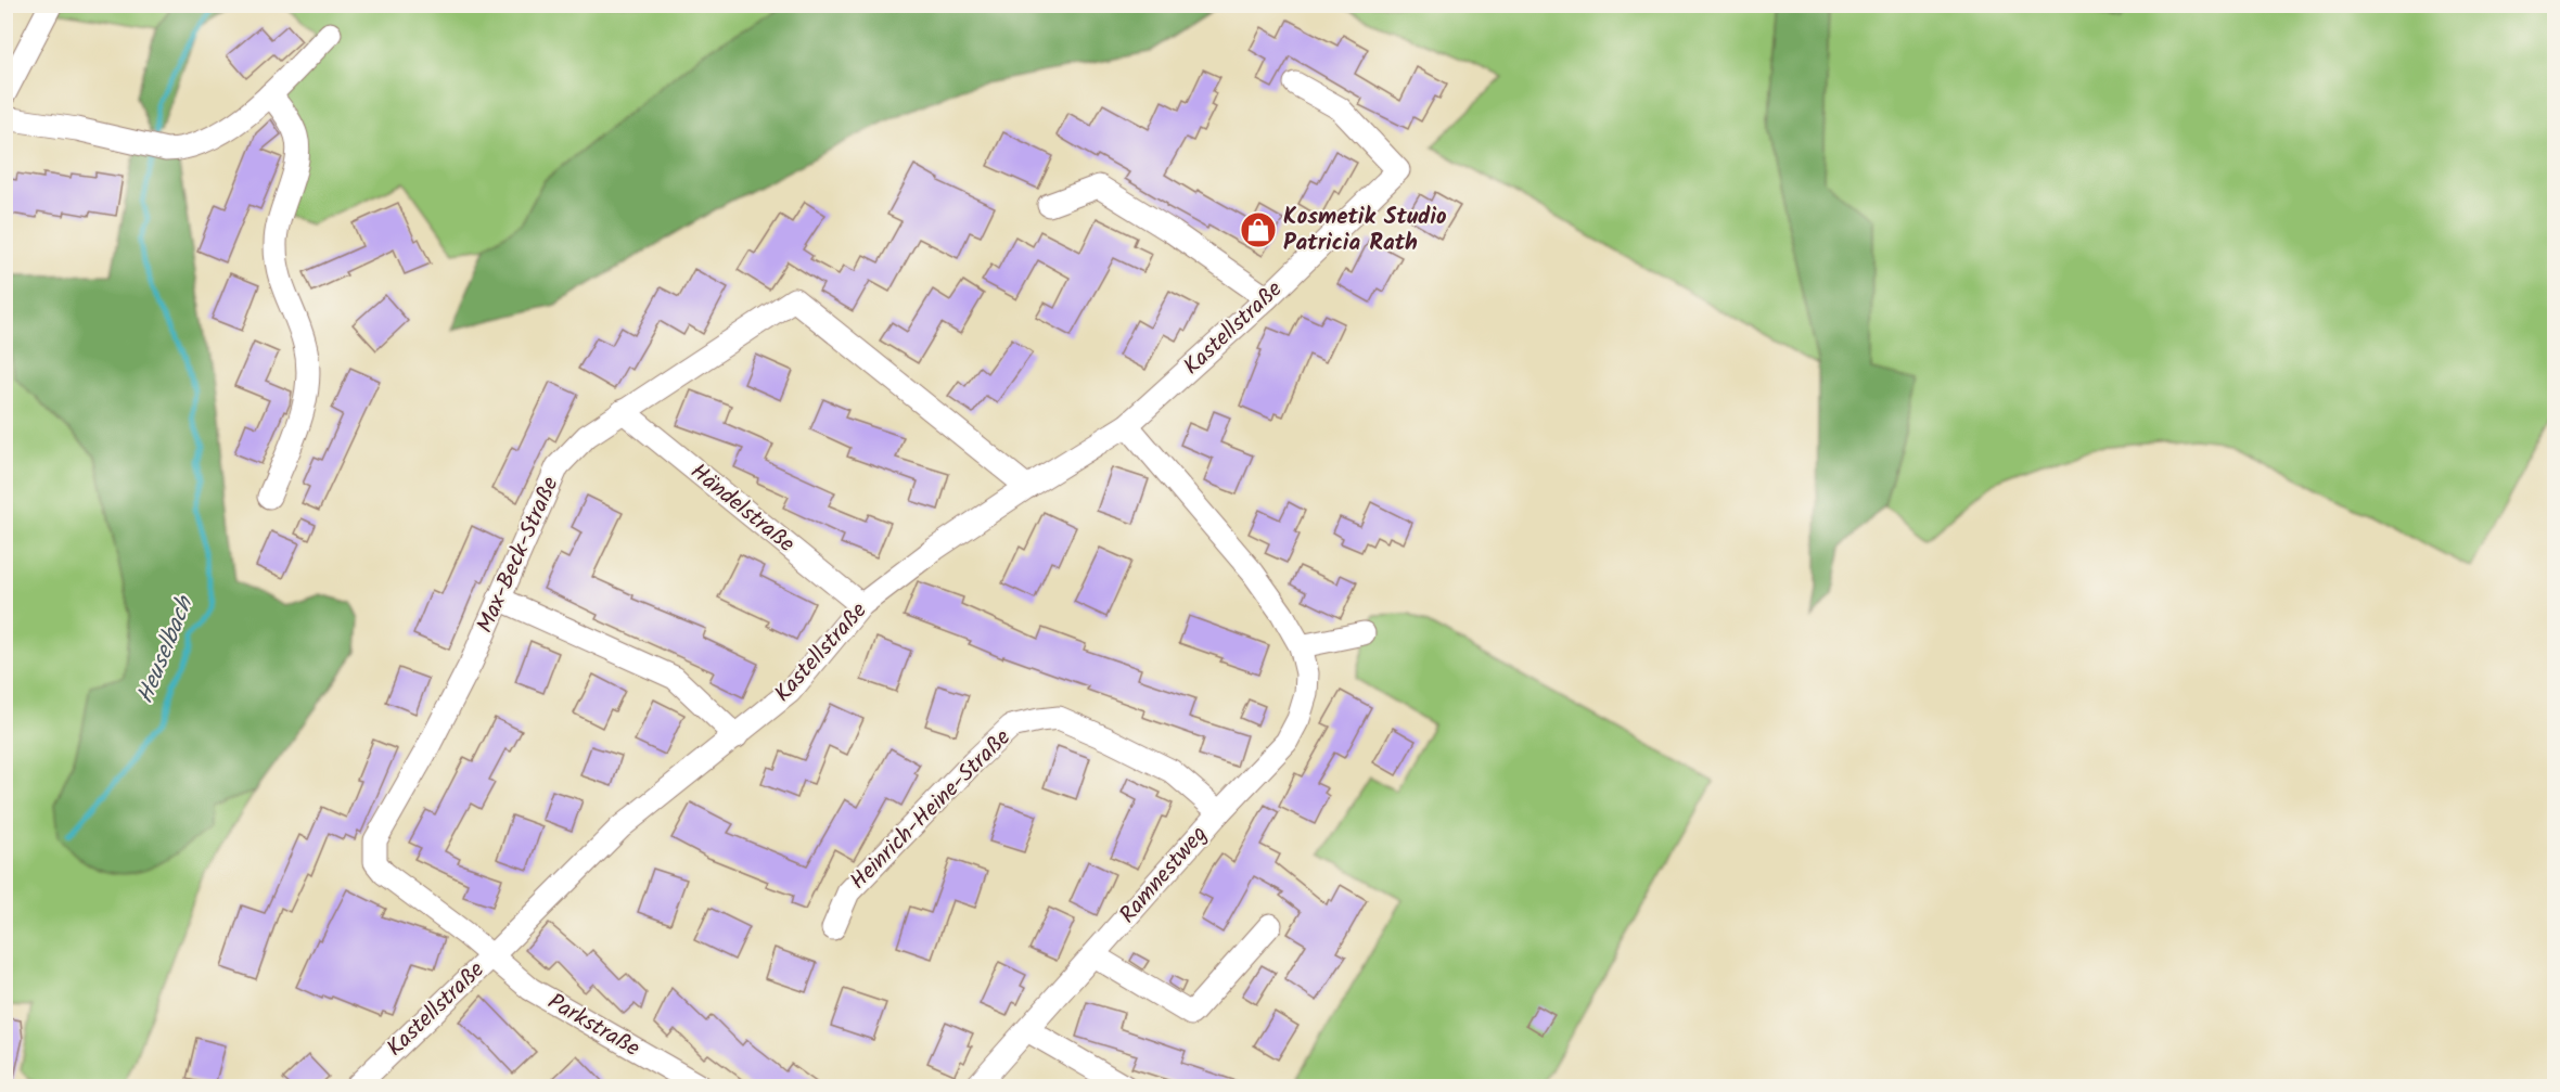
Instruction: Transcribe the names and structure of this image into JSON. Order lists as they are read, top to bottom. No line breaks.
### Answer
{"streets":{"street":["Kastellstraße","Händelstraße","Max-Beck-Straße","Heinrich-Heine-Straße","Ramnestweg","Parkstraße"]},"crossings":[["Kastellstraße","Händelstraße"],["Kastellstraße","Max-Beck-Straße"],["Kastellstraße","Ramnestweg"],["Kastellstraße","Parkstraße"],["Händelstraße","Max-Beck-Straße"],["Max-Beck-Straße","Parkstraße"],["Heinrich-Heine-Straße","Ramnestweg"]],"water":["Heuselbach"],"places":{"shop":["Kosmetik Studio Patricia Rath"]}}
